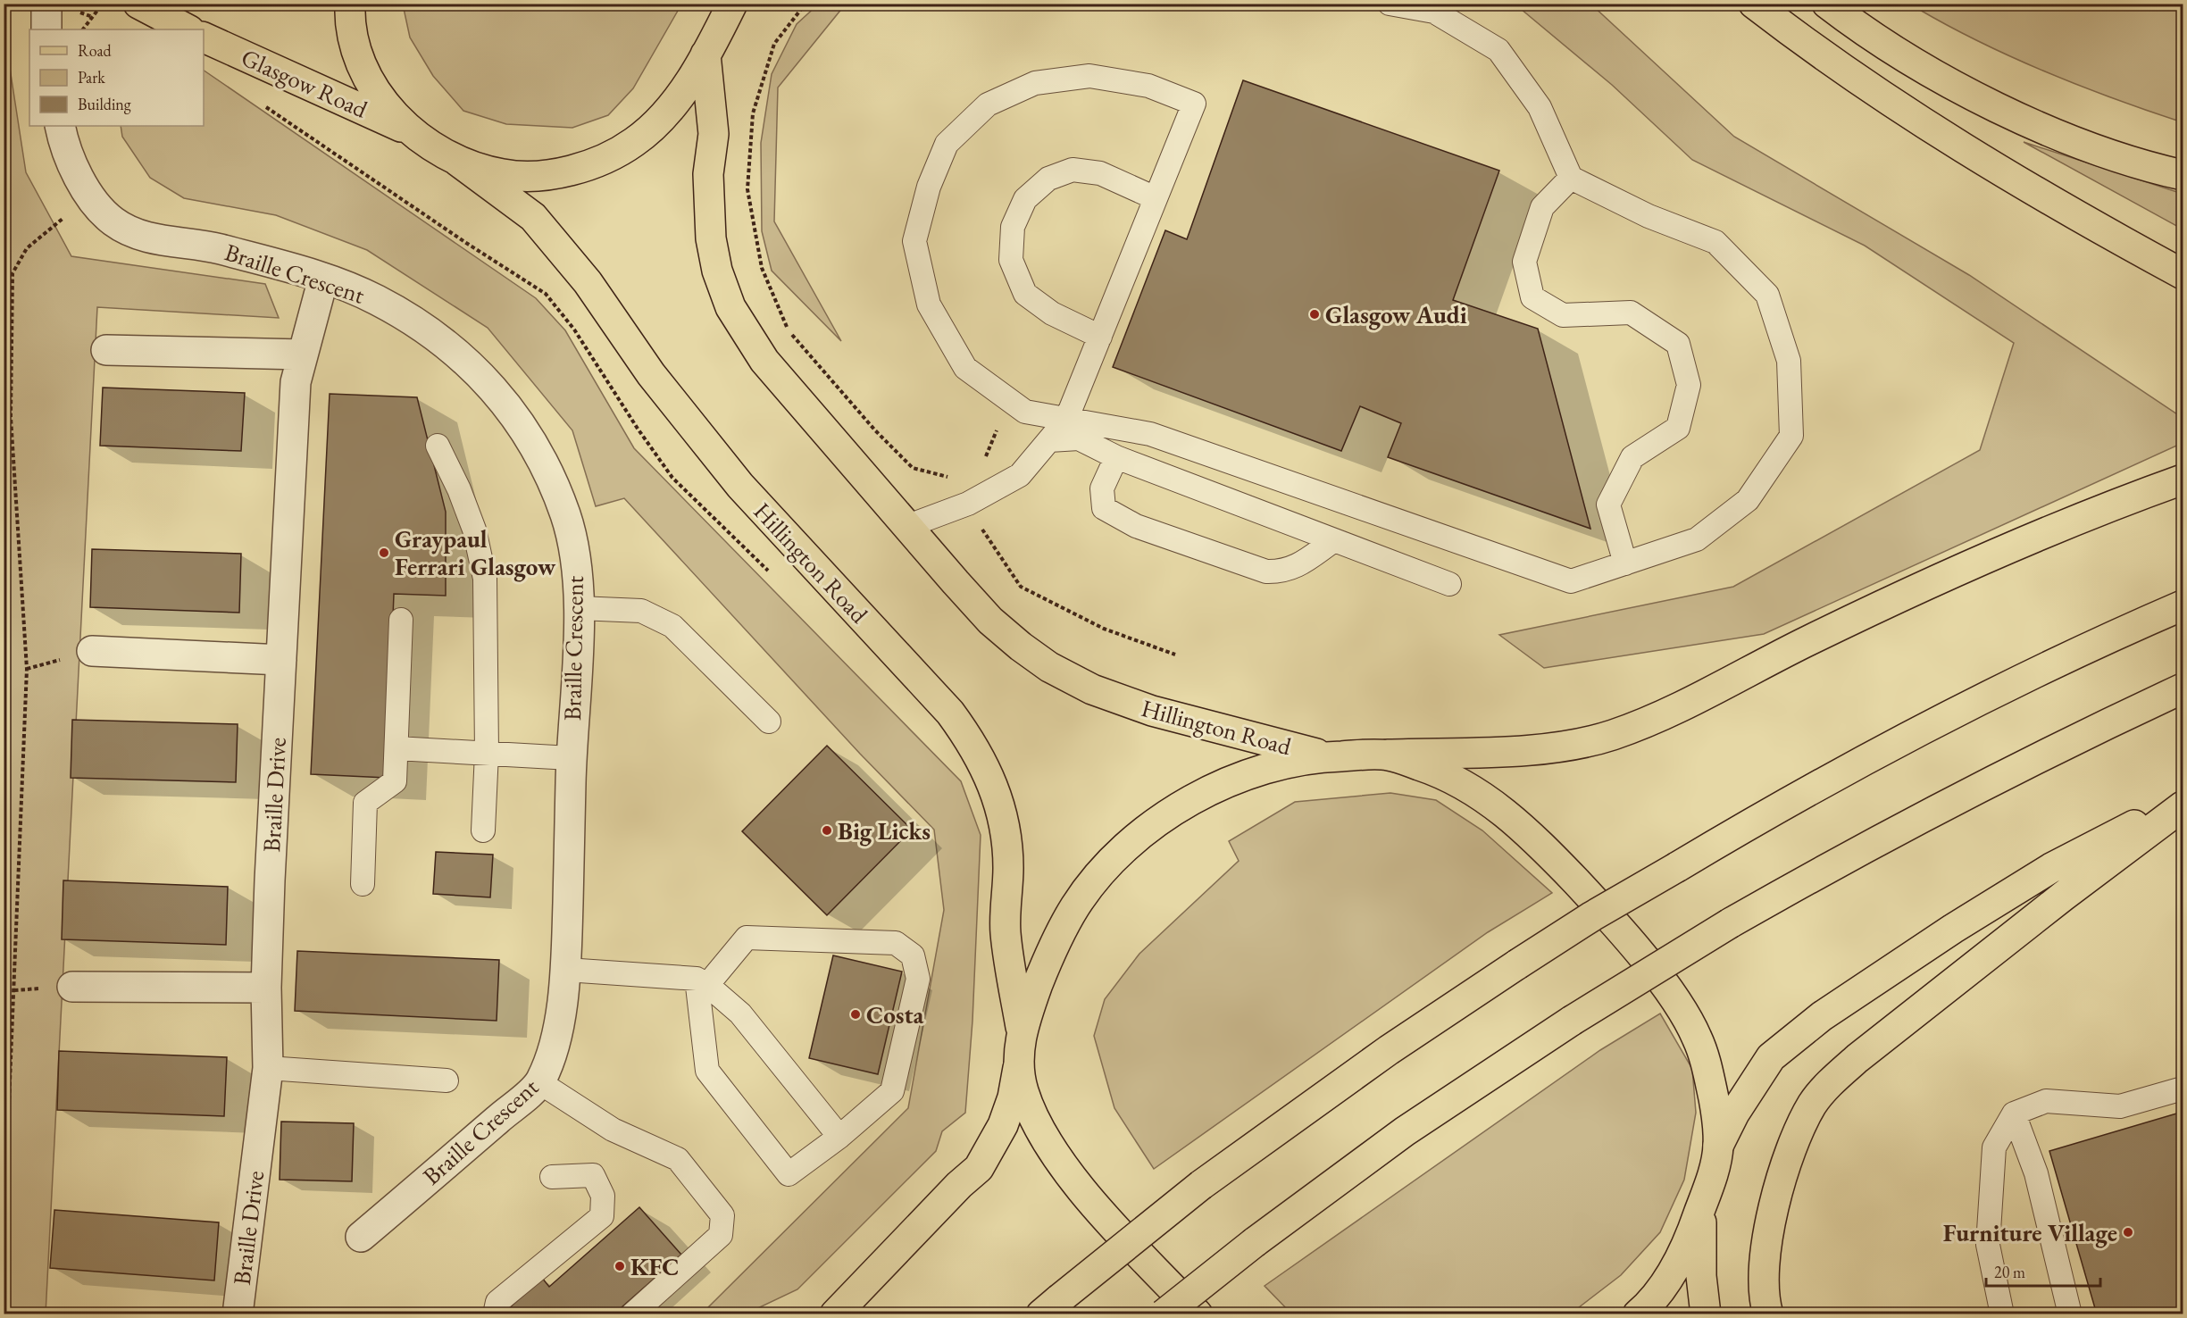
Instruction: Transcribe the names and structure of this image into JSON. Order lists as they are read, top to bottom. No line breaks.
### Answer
{"streets":{"main road":["Glasgow Road","Hillington Road"],"street":["Braille Crescent","Braille Drive"]},"crossings":[["Braille Crescent","Braille Drive"]],"places":["Glasgow Audi","Graypaul Ferrari Glasgow","Big Licks","Costa","Furniture Village","KFC"],"legend":["Road","Park","Building"],"scale_bar":"20 m"}
